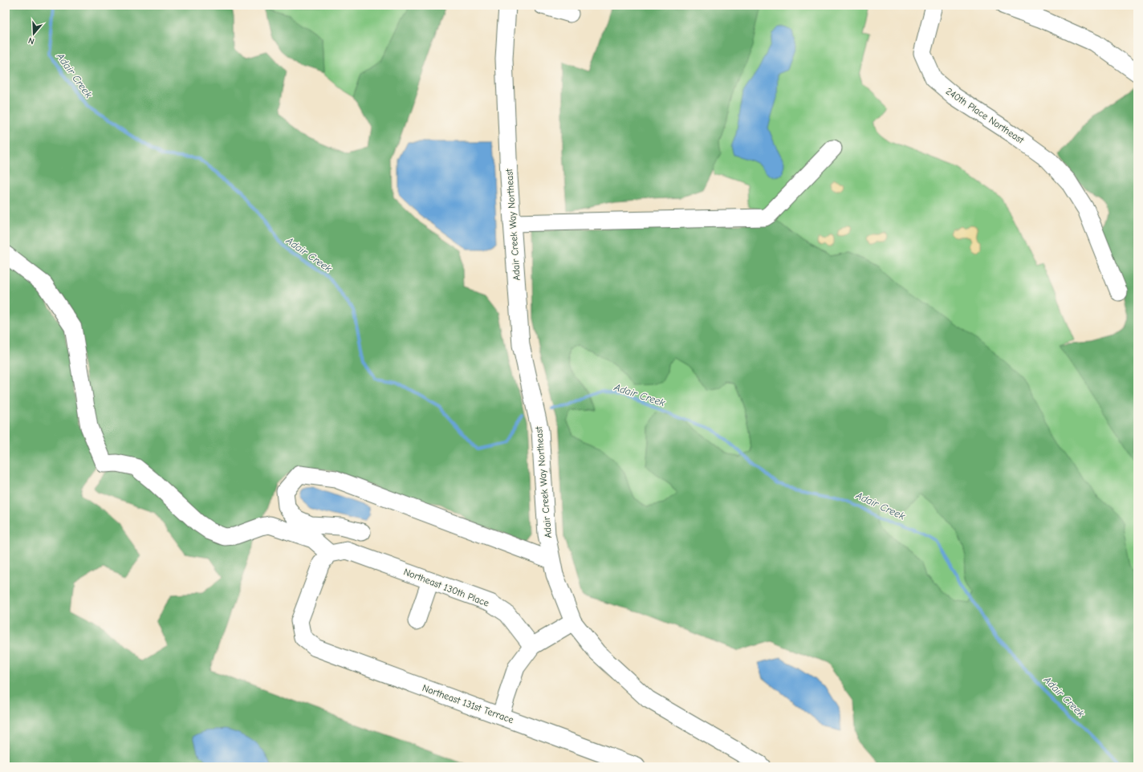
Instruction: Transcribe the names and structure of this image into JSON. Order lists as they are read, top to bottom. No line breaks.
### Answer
{"streets":{"street":["240th Place Northeast","Adair Creek Way Northeast","Northeast 130th Place","Northeast 131st Terrace"]},"crossings":[["Northeast 130th Place","Northeast 131st Terrace"]],"water":["Adair Creek"],"north":"bottom"}
